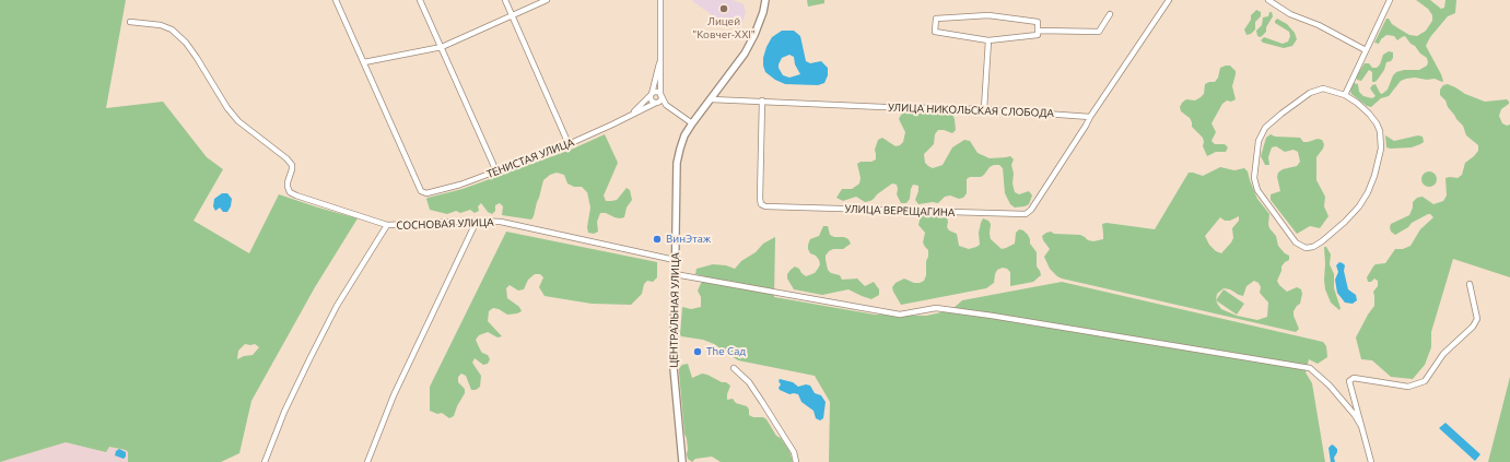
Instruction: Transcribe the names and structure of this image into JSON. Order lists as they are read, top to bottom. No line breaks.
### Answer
{"streets":{"street":["УЛИЦА НИКОЛЬСКАЯ СЛОБОДА","ТЕНИСТАЯ УЛИЦА","УЛИЦА ВЕРЕЩАГИНА","СОСНОВАЯ УЛИЦА","ЦЕНТРАЛЬНАЯ УЛИЦА"]},"crossings":[["УЛИЦА НИКОЛЬСКАЯ СЛОБОДА","УЛИЦА ВЕРЕЩАГИНА"],["УЛИЦА НИКОЛЬСКАЯ СЛОБОДА","ЦЕНТРАЛЬНАЯ УЛИЦА"],["СОСНОВАЯ УЛИЦА","ЦЕНТРАЛЬНАЯ УЛИЦА"]],"places":["Лицей \"Ковчег-XXI\"","ВинЭтаж","The Сад"]}
